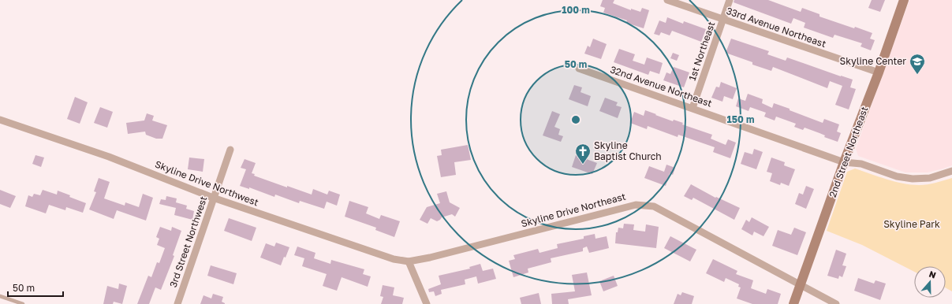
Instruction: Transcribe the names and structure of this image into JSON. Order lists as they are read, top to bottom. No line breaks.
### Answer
{"streets":{"street":["33rd Avenue Northeast","1st Northeast","32nd Avenue Northeast","2nd Street Northeast","Skyline Drive Northwest","Skyline Drive Northeast","3rd Street Northwest"]},"crossings":[["33rd Avenue Northeast","1st Northeast"],["33rd Avenue Northeast","2nd Street Northeast"],["1st Northeast","32nd Avenue Northeast"],["32nd Avenue Northeast","2nd Street Northeast"],["2nd Street Northeast","Skyline Drive Northeast"],["Skyline Drive Northwest","Skyline Drive Northeast"],["Skyline Drive Northwest","3rd Street Northwest"]],"parks":["Skyline Park"],"places":{"school or university":["Skyline Center"],"church":["Skyline Baptist Church"]},"scale_bar":"50 m","north":"top","rings":["100 m","50 m","150 m"]}
